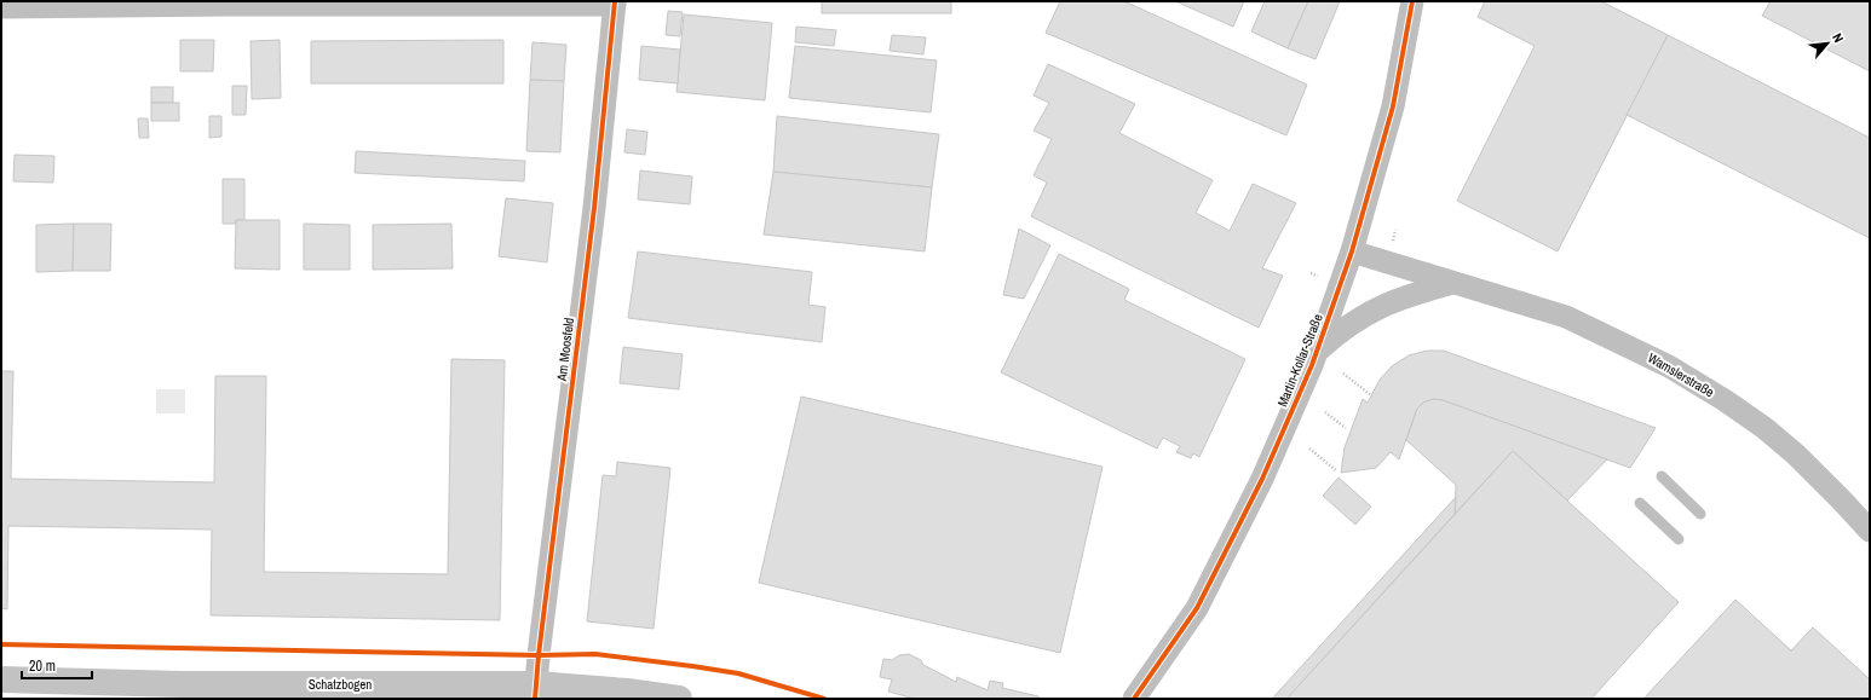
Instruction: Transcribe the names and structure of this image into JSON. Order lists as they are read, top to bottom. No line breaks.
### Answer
{"streets":{"main road":["Schatzbogen"],"street":["Am Moosfeld","Martin-Kollar-Straße","Wamslerstraße"]},"crossings":[["Am Moosfeld","Schatzbogen"],["Martin-Kollar-Straße","Wamslerstraße"]],"scale_bar":"20 m","north":"top right"}
